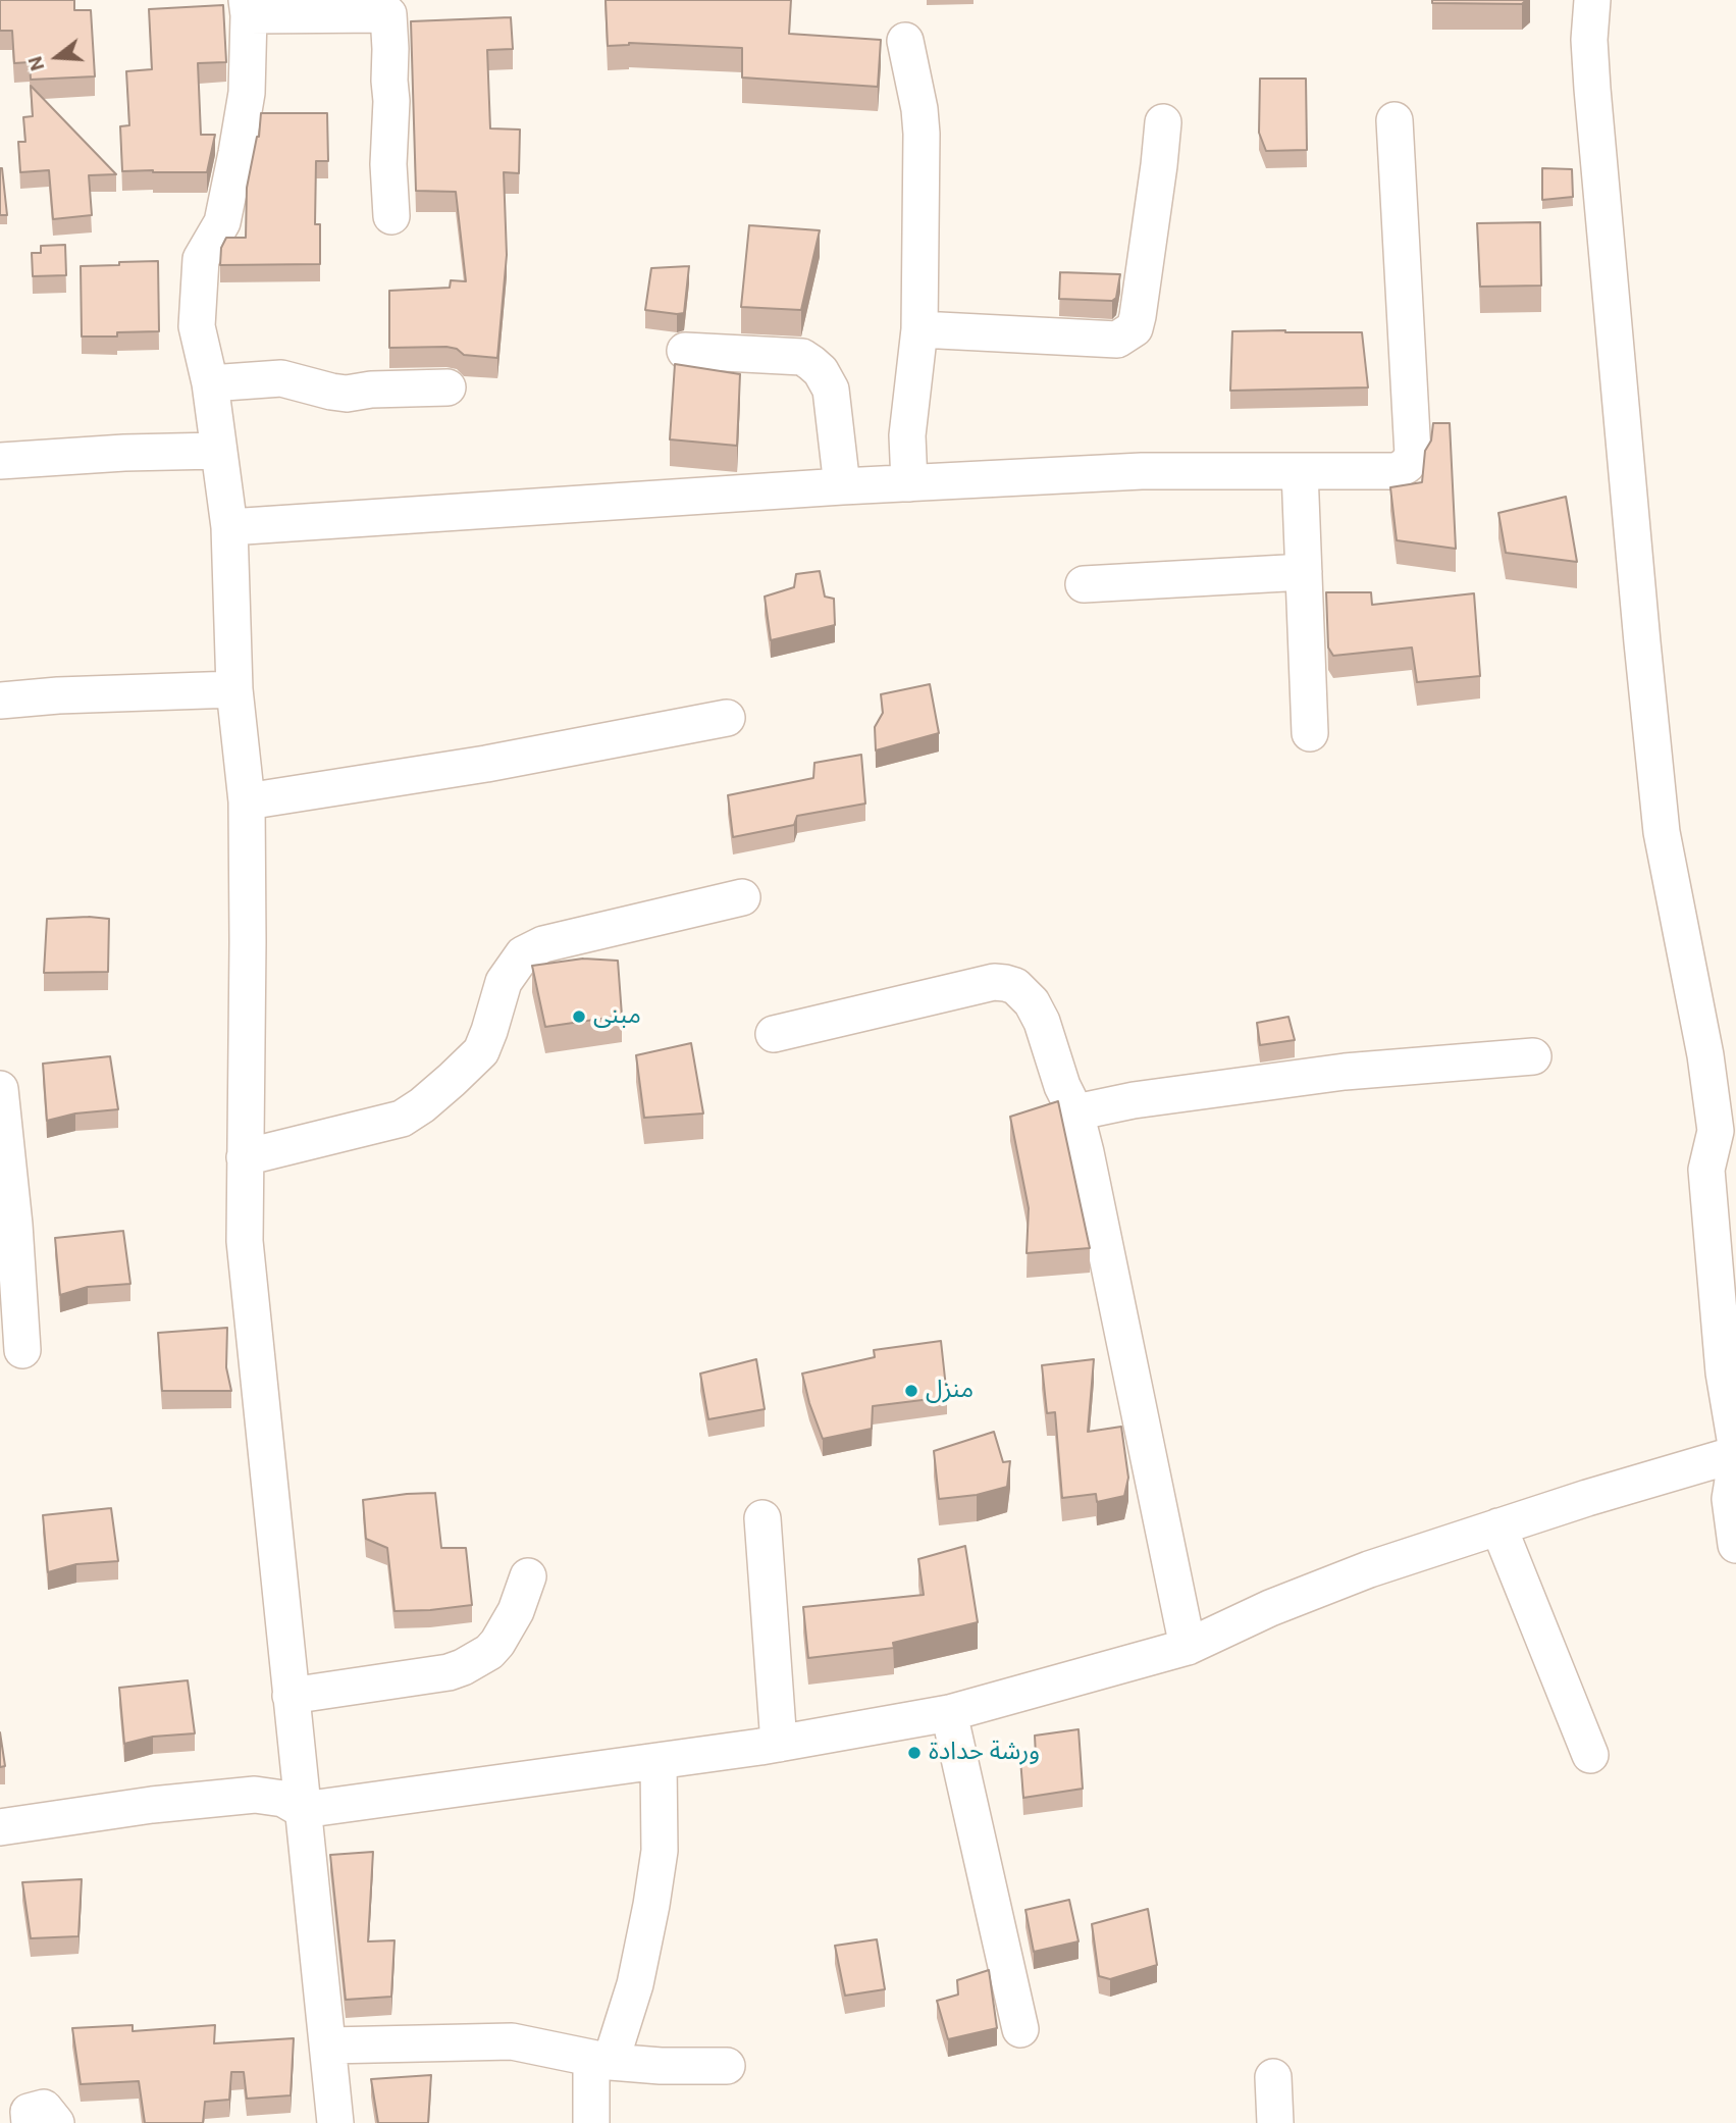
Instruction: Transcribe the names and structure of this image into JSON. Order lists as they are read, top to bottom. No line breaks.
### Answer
{"places":["مبنى","منزل","ورشة حدادة"],"north":"left"}
